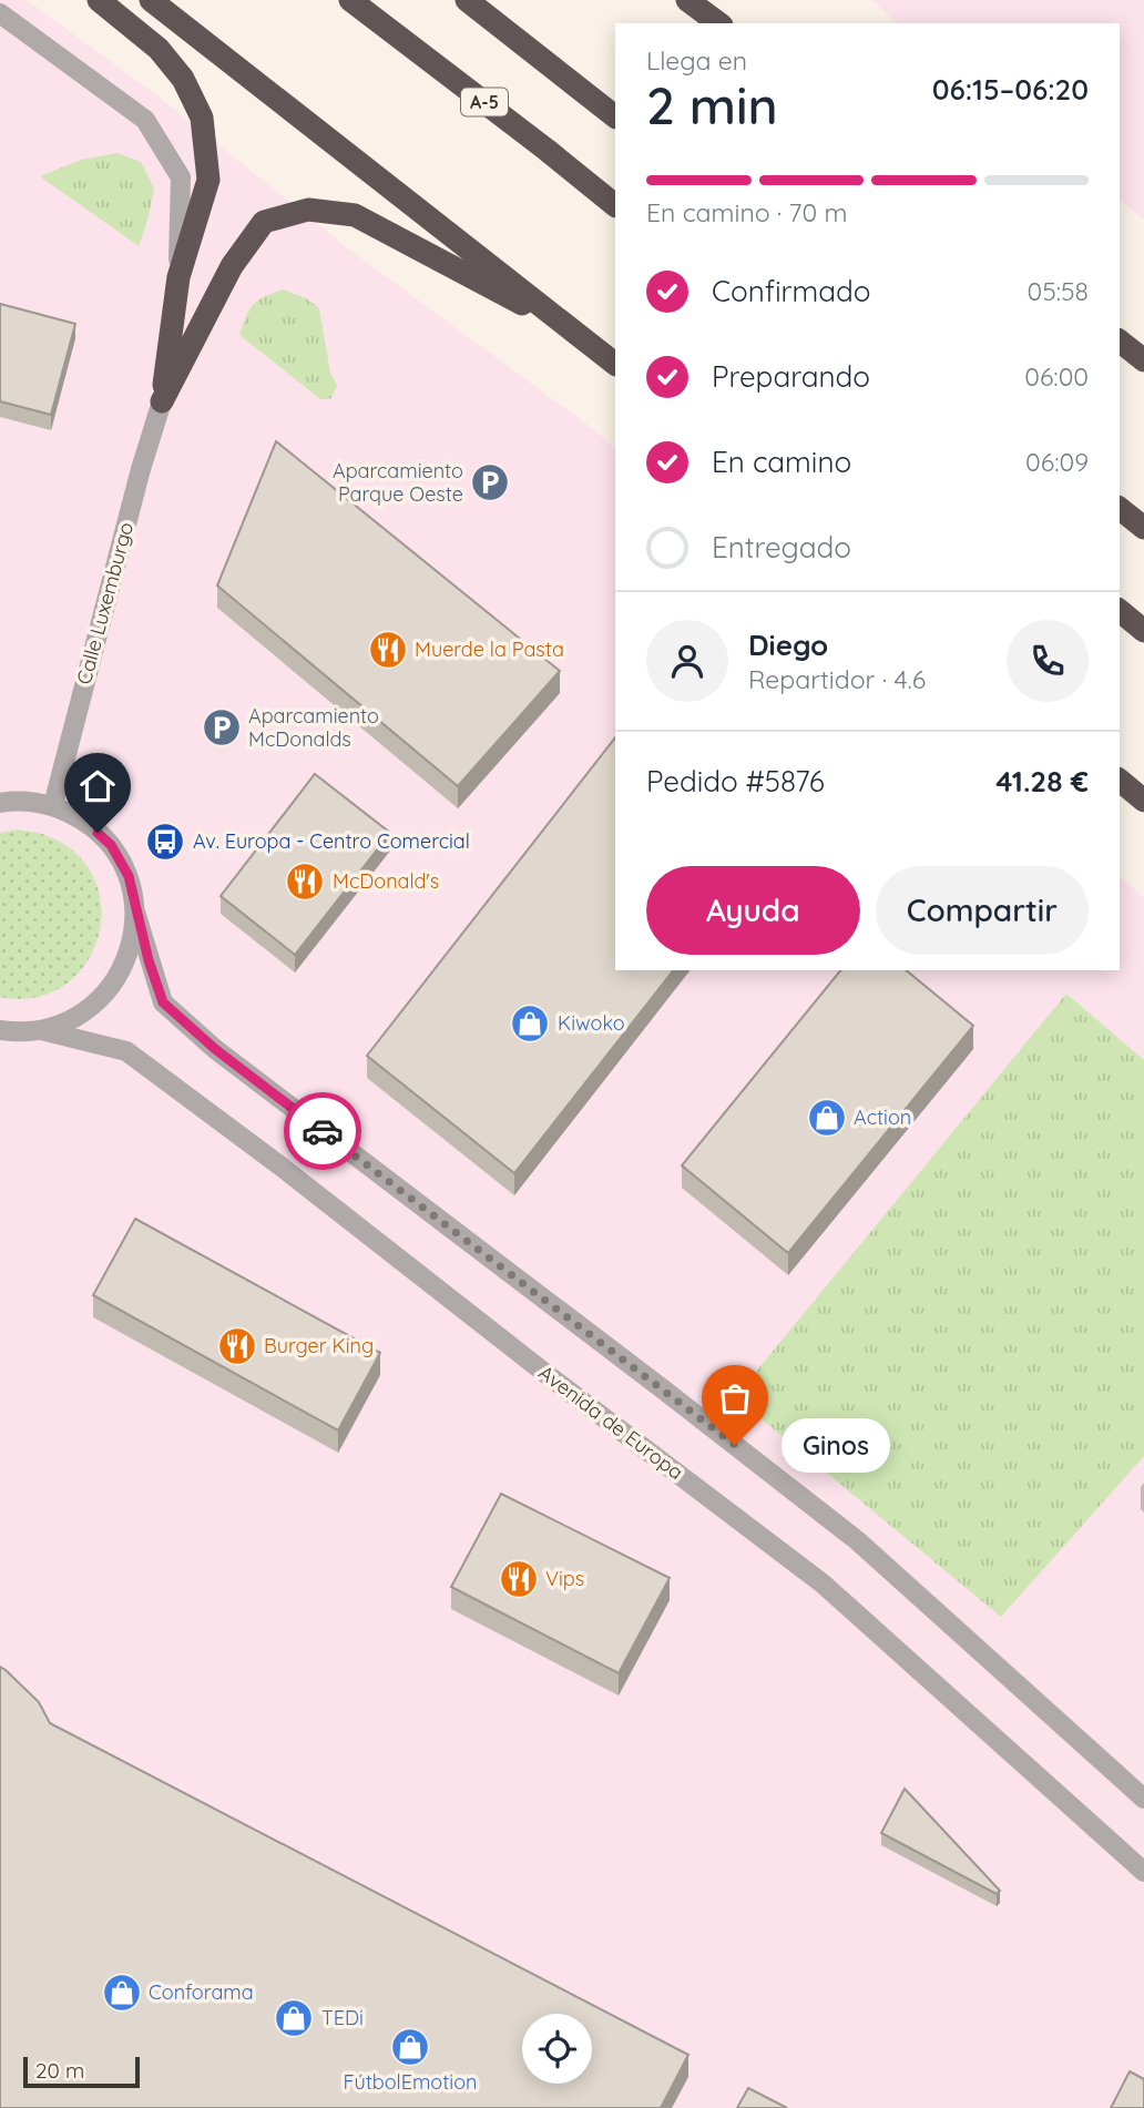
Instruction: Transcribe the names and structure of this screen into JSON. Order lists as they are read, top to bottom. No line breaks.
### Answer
{"streets":{"highway":["A-5"],"street":["Calle Luxemburgo","Avenida de Europa"]},"places":{"parking":["Aparcamiento Parque Oeste","Aparcamiento McDonalds"],"restaurant":["Muerde la Pasta","McDonald's","Burger King","Vips"],"bus stop":["Av. Europa - Centro Comercial"],"shop":["Kiwoko","Action","Conforama","TEDi","FútbolEmotion"],"other":["Ginos"]},"scale_bar":"20 m","page":{"heading":["2 min","Llega en","06:15–06:20"],"panel":["Diego","Repartidor · 4.6","Pedido #5876","41.28 €"],"bar":"En camino · 70 m","list":[["Confirmado","05:58"],["Preparando","06:00"],["En camino","06:09"],"Entregado"],"buttons":["Ayuda","Compartir"],"bubble":"Ginos","scale":"20 m"}}
